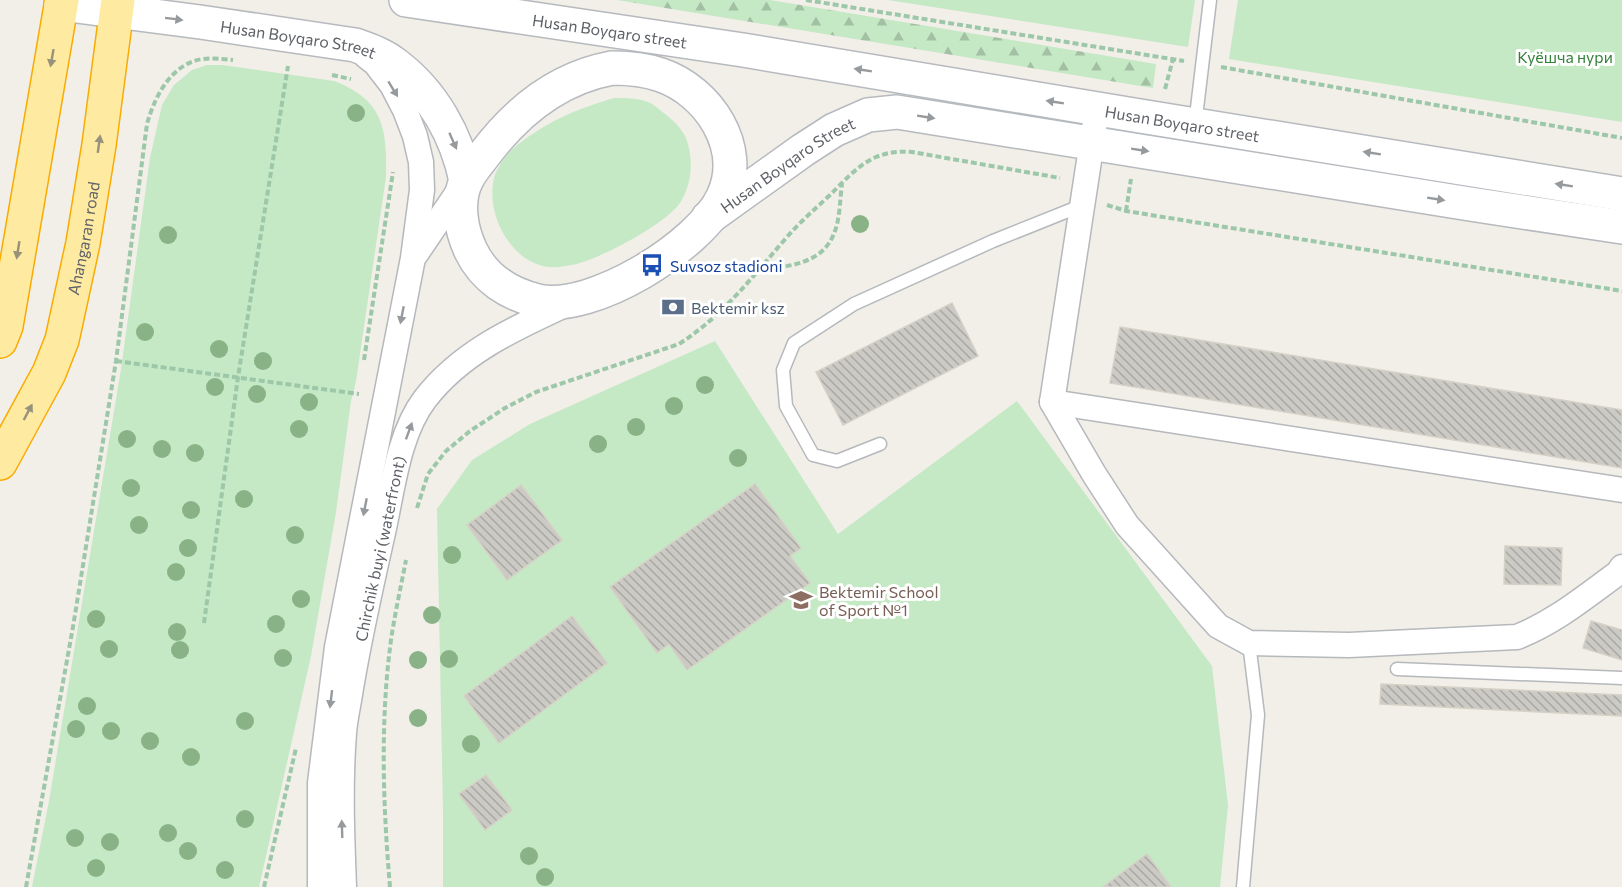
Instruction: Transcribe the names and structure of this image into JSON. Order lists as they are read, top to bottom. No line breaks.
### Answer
{"streets":{"highway":["Ahangaran road"],"main road":["Husan Boyqaro street","Husan Boyqaro Street"],"street":["Chirchik buyi (waterfront)"]},"crossings":[["Husan Boyqaro street","Husan Boyqaro Street"],["Husan Boyqaro Street","Ahangaran road"],["Husan Boyqaro Street","Chirchik buyi (waterfront)"]],"one_way":["Husan Boyqaro Street"],"parks":["Куёшча нури"],"places":{"bus stop":["Suvsoz stadioni"],"bank":["Bektemir ksz"],"school or university":["Bektemir School of Sport №1"]}}
